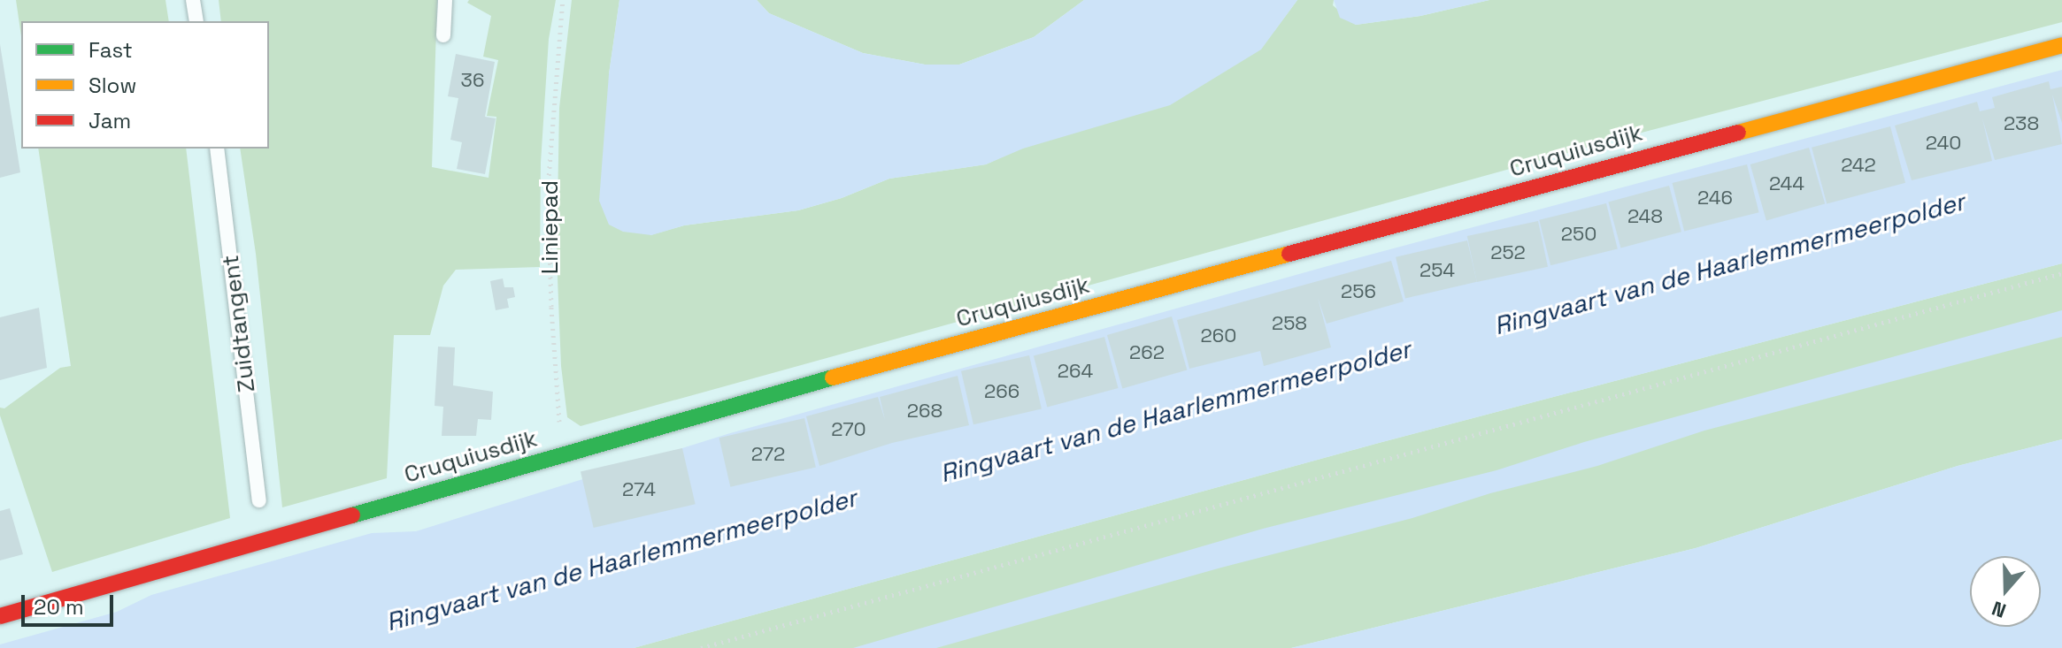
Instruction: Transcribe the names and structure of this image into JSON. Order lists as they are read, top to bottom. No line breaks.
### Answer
{"streets":{"street":["Cruquiusdijk"],"lane":["Zuidtangent"],"path":["Liniepad"]},"crossings":[["Cruquiusdijk","Liniepad"]],"water":["Ringvaart van de Haarlemmermeerpolder"],"house_numbers":["36","238","240","242","244","246","248","250","252","254","256","258","260","262","264","266","268","270","272","274"],"legend":["Fast","Slow","Jam"],"scale_bar":"20 m","north":"bottom"}
